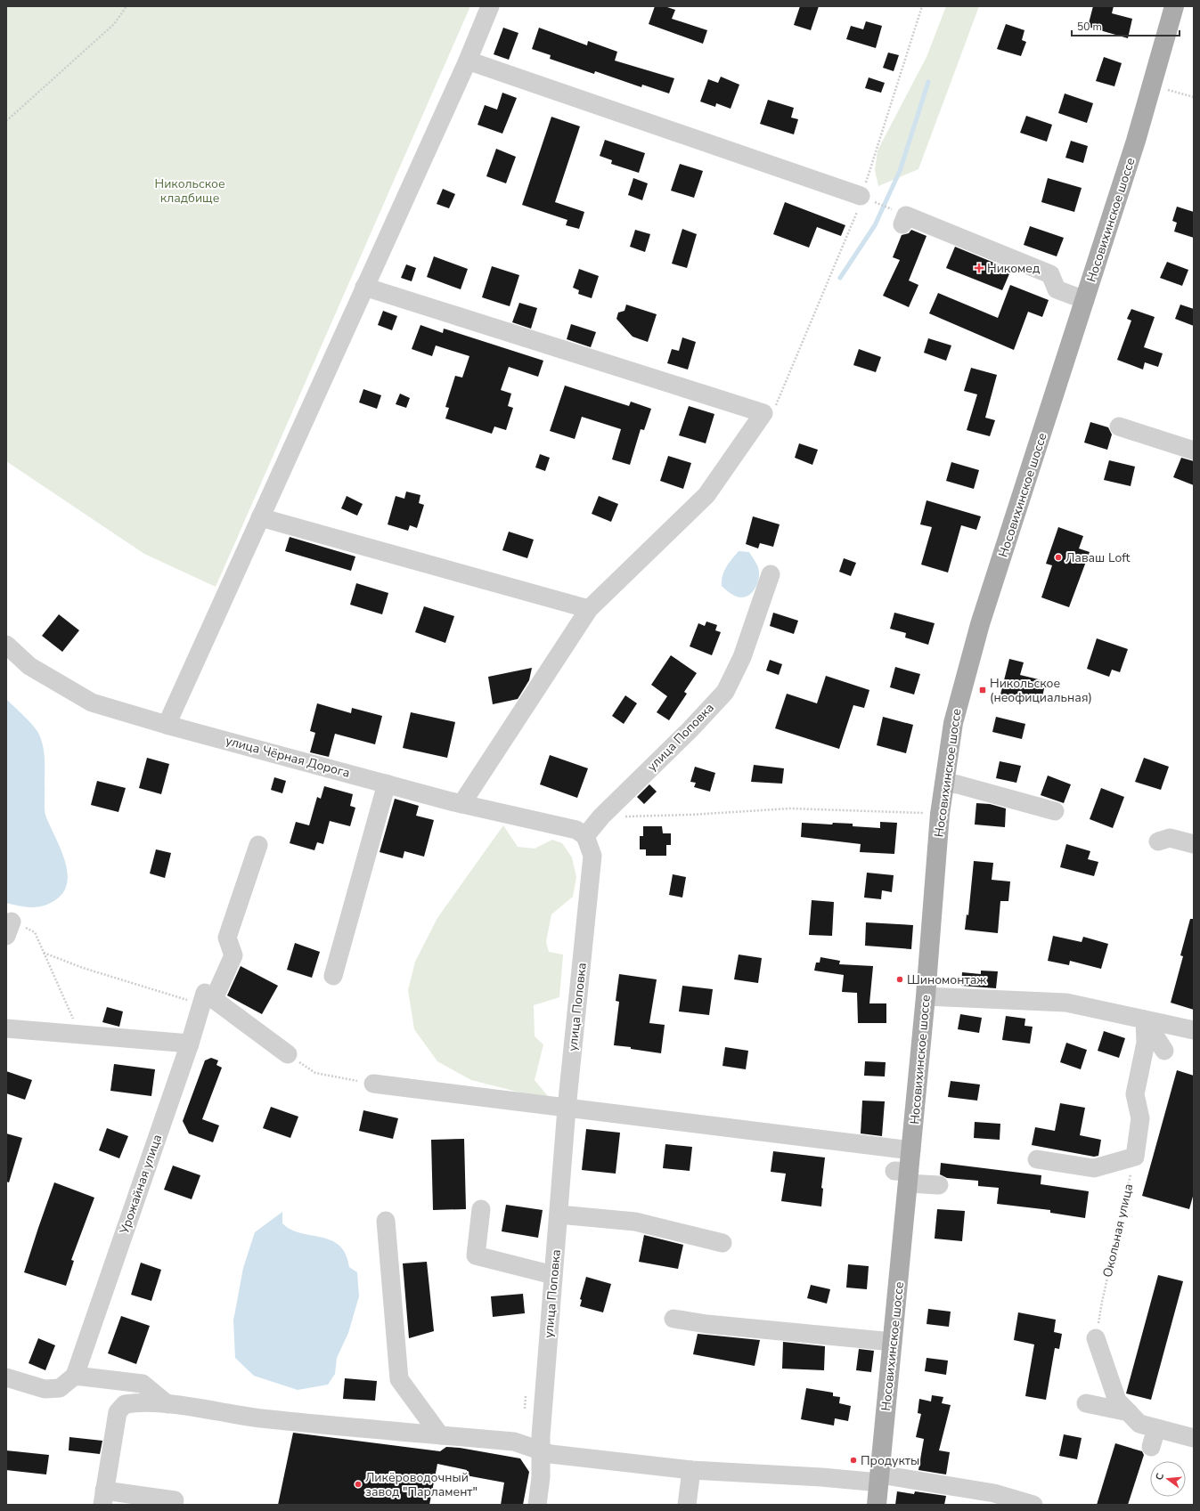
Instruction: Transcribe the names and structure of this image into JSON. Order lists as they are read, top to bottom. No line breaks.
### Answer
{"streets":{"main road":["Носовихинское шоссе"],"street":["улица Поповка","улица Чёрная Дорога","Урожайная улица"],"path":["Окольная улица"]},"crossings":[["улица Поповка","улица Чёрная Дорога"]],"parks":["Никольское кладбище"],"places":{"health":["Никомед"],"other":["Лаваш Loft","Шиномонтаж","Продукты","Ликёроводочный завод \"Парламент\""],"transit":["Никольское (неофициальная)"]},"scale_bar":"50 m","north":"left"}
